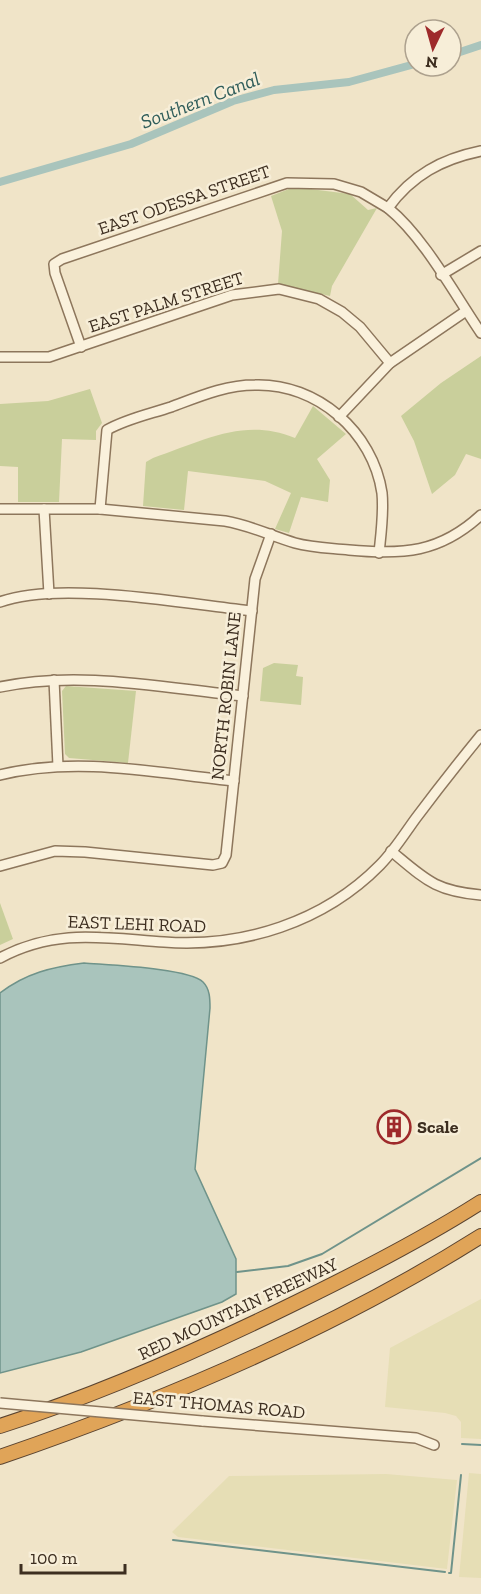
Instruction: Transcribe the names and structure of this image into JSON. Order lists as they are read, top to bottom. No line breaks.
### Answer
{"streets":{"highway":["RED MOUNTAIN FREEWAY"],"street":["EAST ODESSA STREET","EAST PALM STREET","NORTH ROBIN LANE","EAST LEHI ROAD","EAST THOMAS ROAD"]},"crossings":[["EAST ODESSA STREET","EAST PALM STREET"]],"water":["Southern Canal"],"places":{"building":["Scale"]},"scale_bar":"100 m","north":"bottom"}
